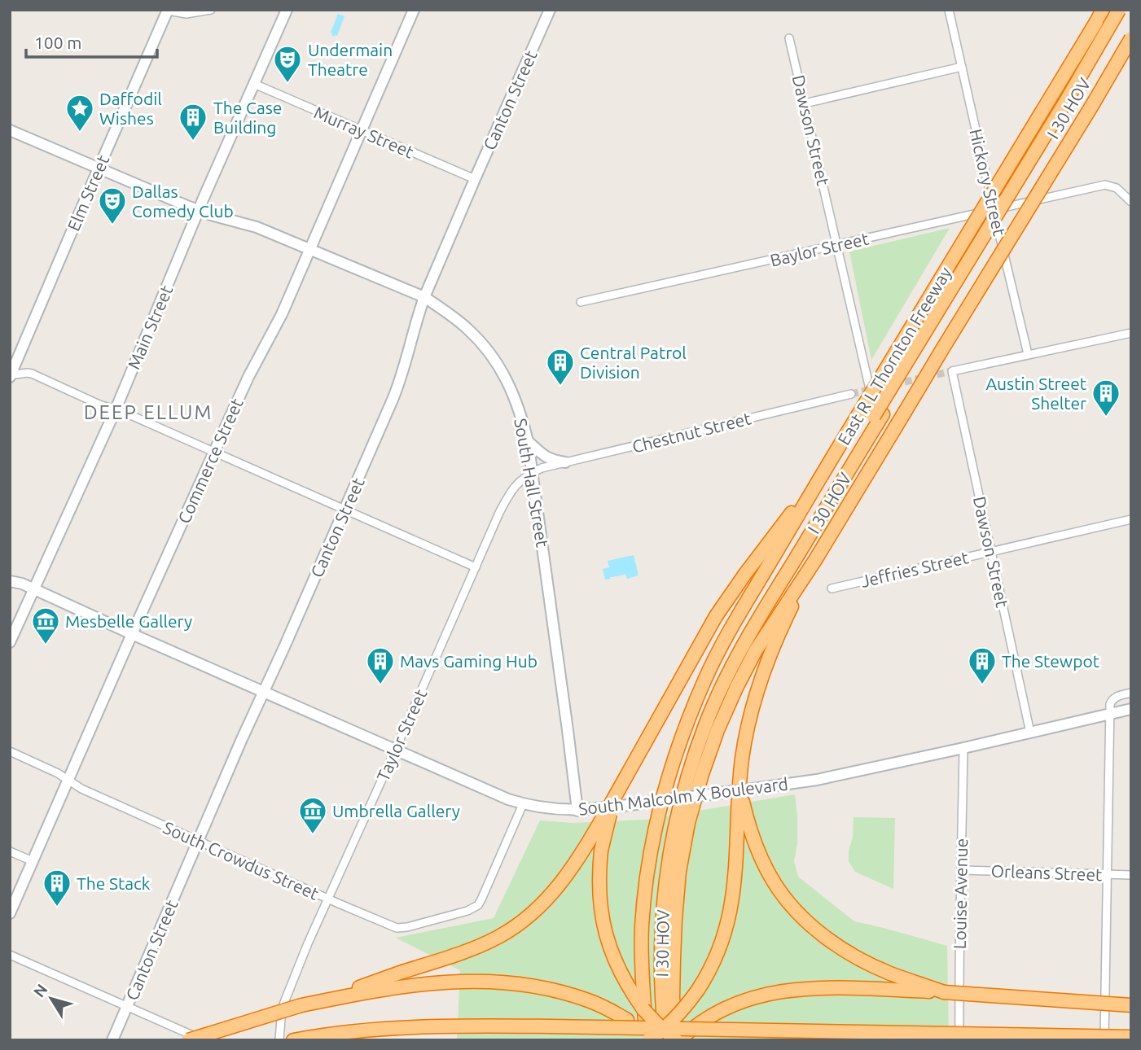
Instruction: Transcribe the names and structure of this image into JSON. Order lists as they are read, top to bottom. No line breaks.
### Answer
{"streets":{"highway":["I 30 HOV","East R L Thornton Freeway"],"main road":["Canton Street","Elm Street","Main Street","Commerce Street","South Hall Street","South Malcolm X Boulevard"],"street":["Dawson Street","Murray Street","Hickory Street","Baylor Street","Chestnut Street","Jeffries Street","Taylor Street","South Crowdus Street","Orleans Street","Louise Avenue"]},"crossings":[["Canton Street","Murray Street"],["Canton Street","South Hall Street"],["Canton Street","South Malcolm X Boulevard"],["Canton Street","South Crowdus Street"],["Dawson Street","Hickory Street"],["Dawson Street","Baylor Street"],["Dawson Street","Jeffries Street"],["Dawson Street","South Malcolm X Boulevard"],["Murray Street","Main Street"],["Murray Street","Commerce Street"],["Hickory Street","Baylor Street"],["Elm Street","South Hall Street"],["Main Street","South Hall Street"],["Main Street","South Malcolm X Boulevard"],["Chestnut Street","South Hall Street"],["Chestnut Street","Taylor Street"],["Commerce Street","South Hall Street"],["Commerce Street","South Malcolm X Boulevard"],["Commerce Street","South Crowdus Street"],["South Hall Street","Taylor Street"],["South Hall Street","South Malcolm X Boulevard"],["Taylor Street","South Malcolm X Boulevard"],["Taylor Street","South Crowdus Street"],["South Malcolm X Boulevard","South Crowdus Street"],["South Malcolm X Boulevard","Louise Avenue"],["Orleans Street","Louise Avenue"]],"districts":["DEEP ELLUM"],"places":{"theatre":["Undermain Theatre","Dallas Comedy Club"],"place":["Daffodil Wishes"],"building":["The Case Building","Central Patrol Division","Austin Street Shelter","Mavs Gaming Hub","The Stewpot","The Stack"],"museum":["Mesbelle Gallery","Umbrella Gallery"]},"scale_bar":"100 m","north":"top left"}
